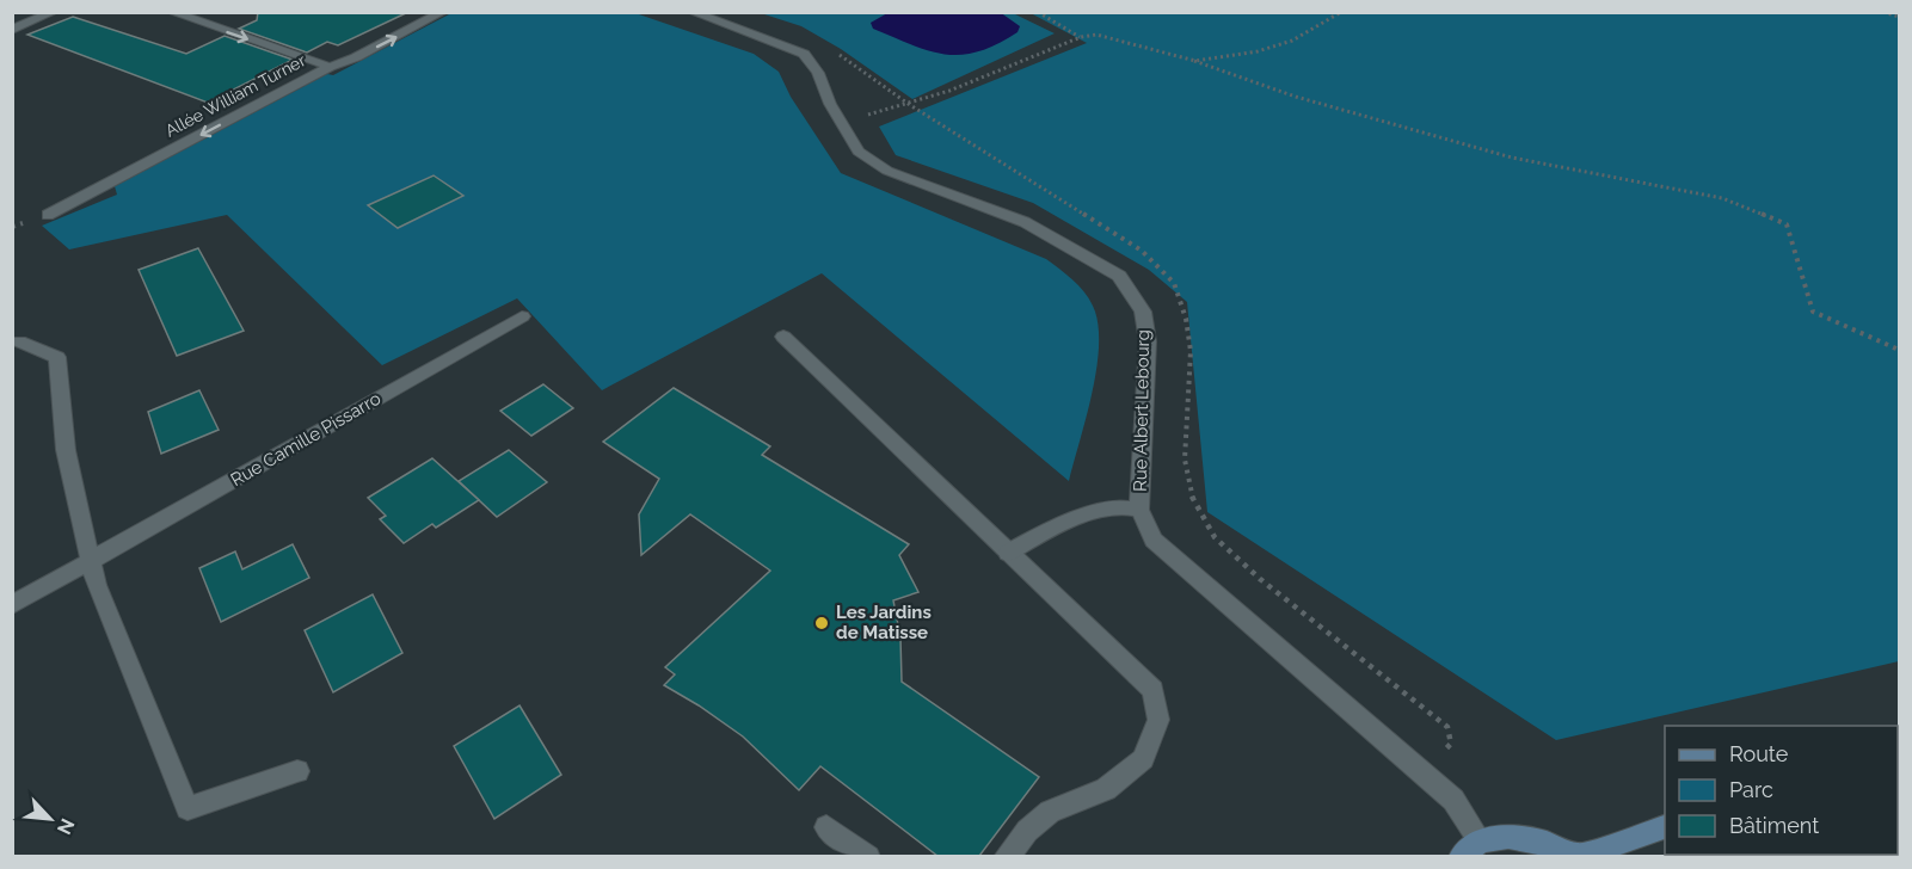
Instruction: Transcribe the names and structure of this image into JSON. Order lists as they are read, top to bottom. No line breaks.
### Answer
{"streets":{"street":["Allée William Turner","Rue Albert Lebourg","Rue Camille Pissarro"]},"places":["Les Jardins de Matisse"],"legend":["Route","Parc","Bâtiment"],"north":"bottom right"}
